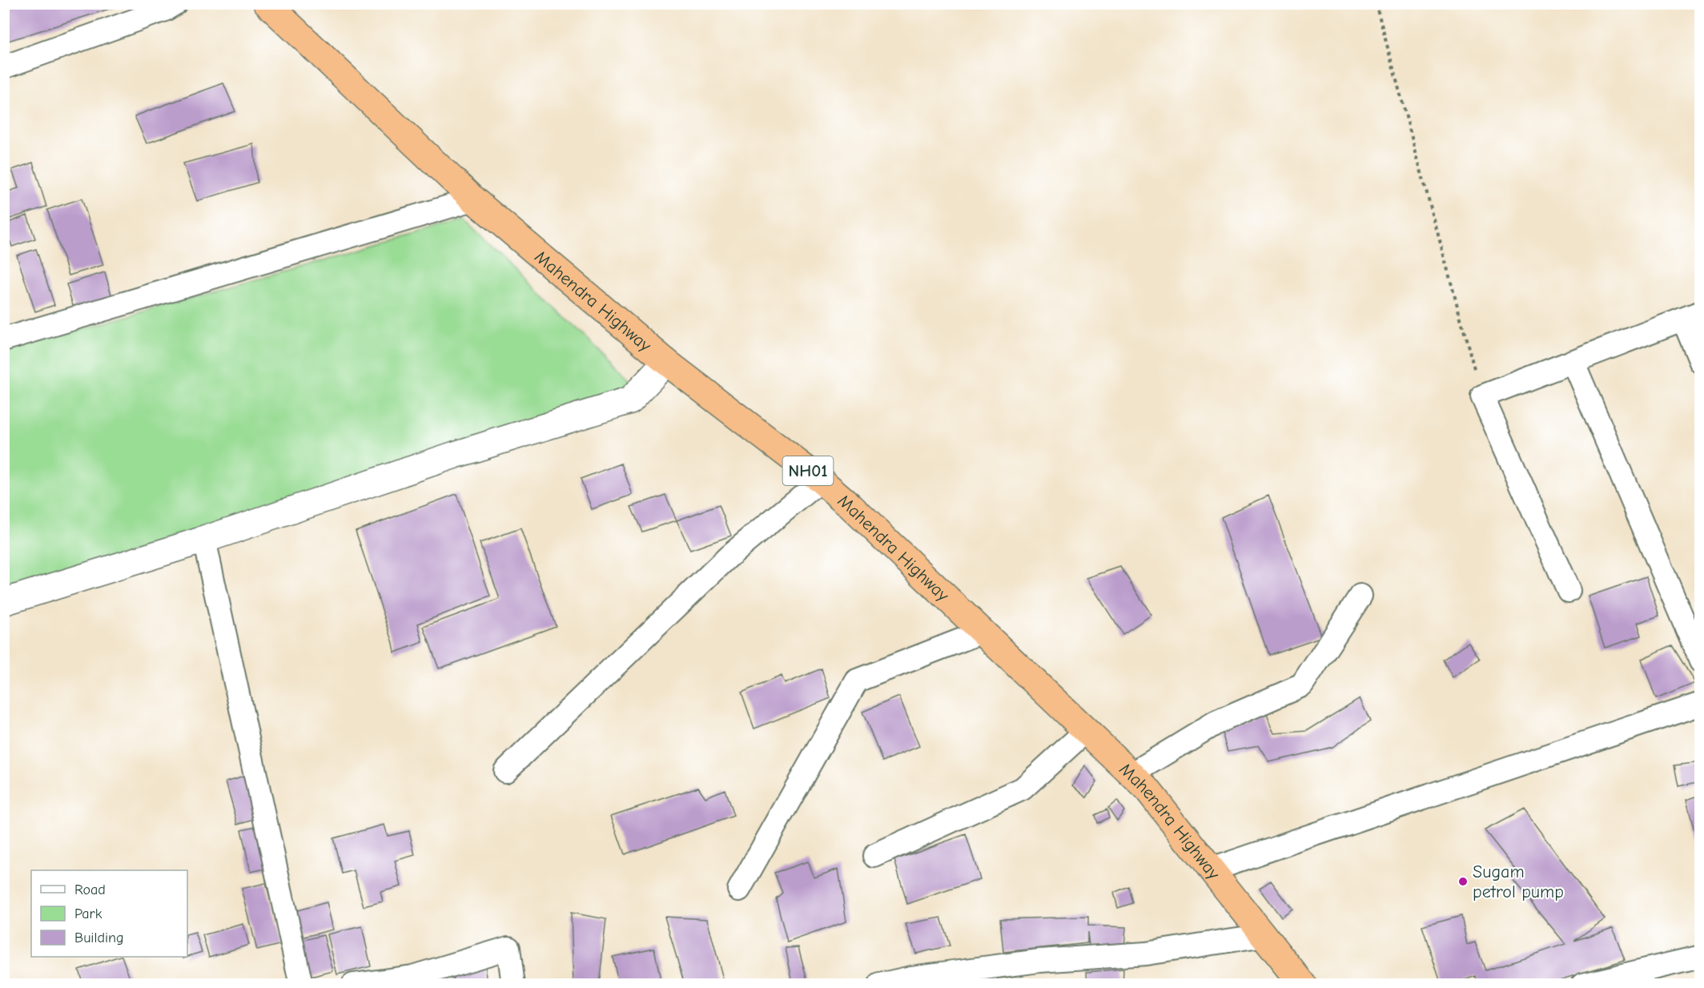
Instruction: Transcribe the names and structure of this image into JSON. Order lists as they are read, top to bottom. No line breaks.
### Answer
{"streets":{"highway":["Mahendra Highway","NH01"]},"places":["Sugam petrol pump"],"legend":["Road","Park","Building"]}
